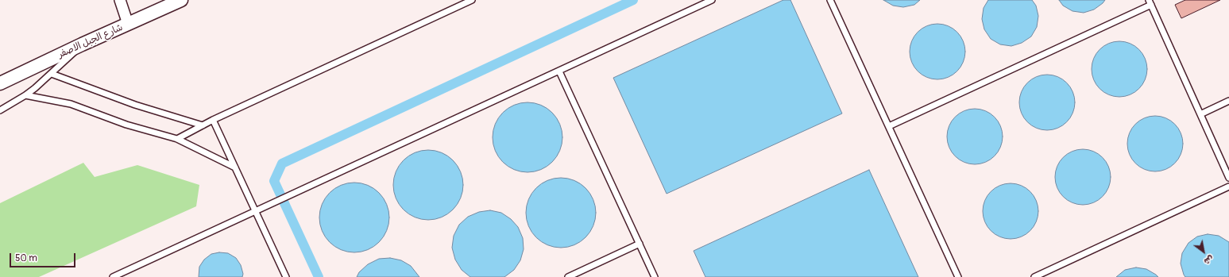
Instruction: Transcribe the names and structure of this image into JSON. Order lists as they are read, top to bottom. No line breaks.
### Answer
{"streets":{"street":["شارع الجبل الاصفر"]},"scale_bar":"50 m","north":"bottom right"}
